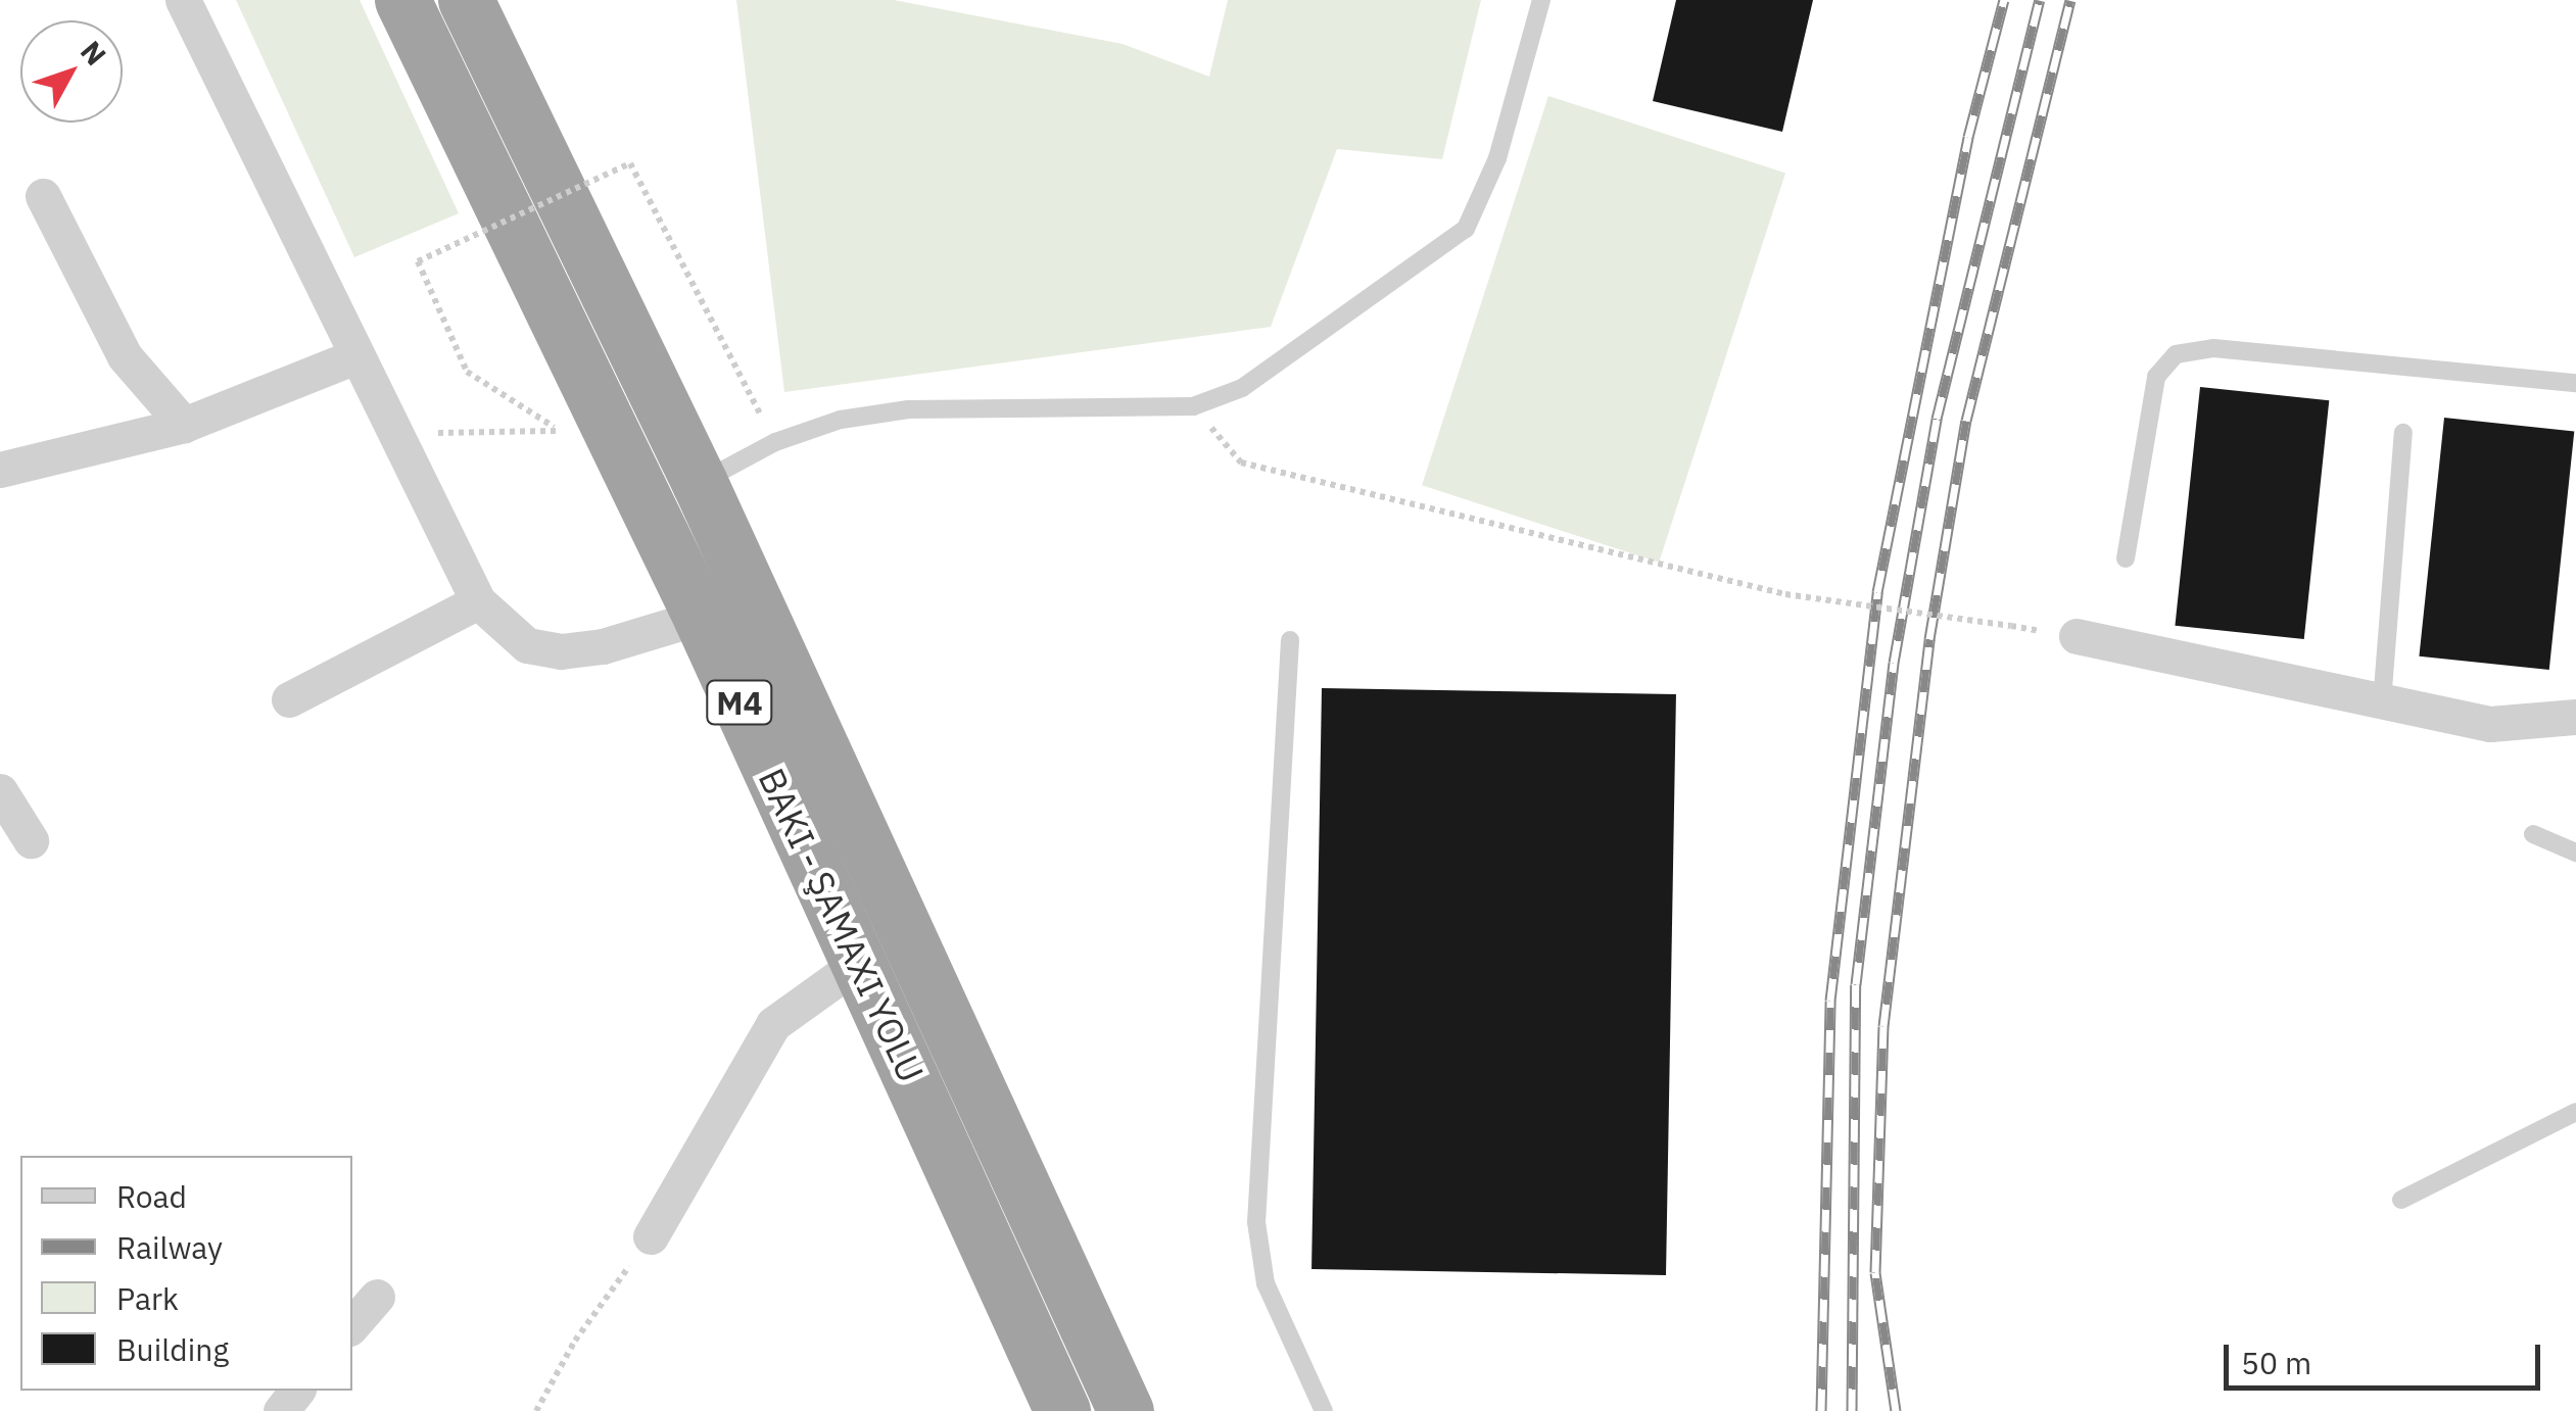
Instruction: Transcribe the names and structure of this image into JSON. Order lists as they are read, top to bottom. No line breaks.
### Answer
{"streets":{"highway":["M4"]},"legend":["Road","Railway","Park","Building"],"scale_bar":"50 m","north":"top right"}
